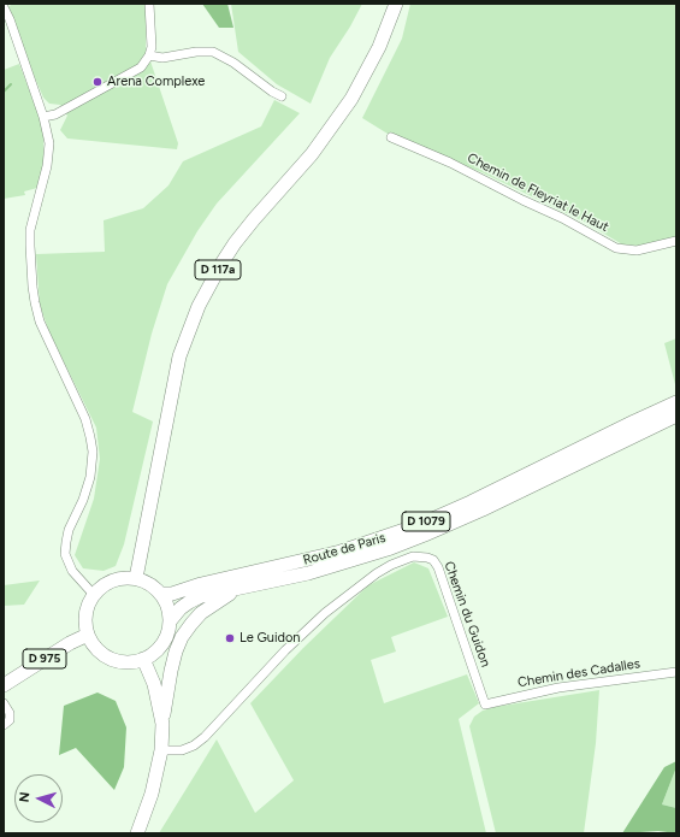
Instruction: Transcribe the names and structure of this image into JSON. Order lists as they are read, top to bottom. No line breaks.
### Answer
{"streets":{"main road":["D 117a","D 1079","Route de Paris","D 975"],"street":["Chemin de Fleyriat le Haut","Chemin du Guidon","Chemin des Cadalles"]},"crossings":[["D 117a","Route de Paris"],["D 117a","D 975"],["Route de Paris","D 975"],["Chemin du Guidon","Chemin des Cadalles"]],"places":["Arena Complexe","Le Guidon"],"north":"left"}
